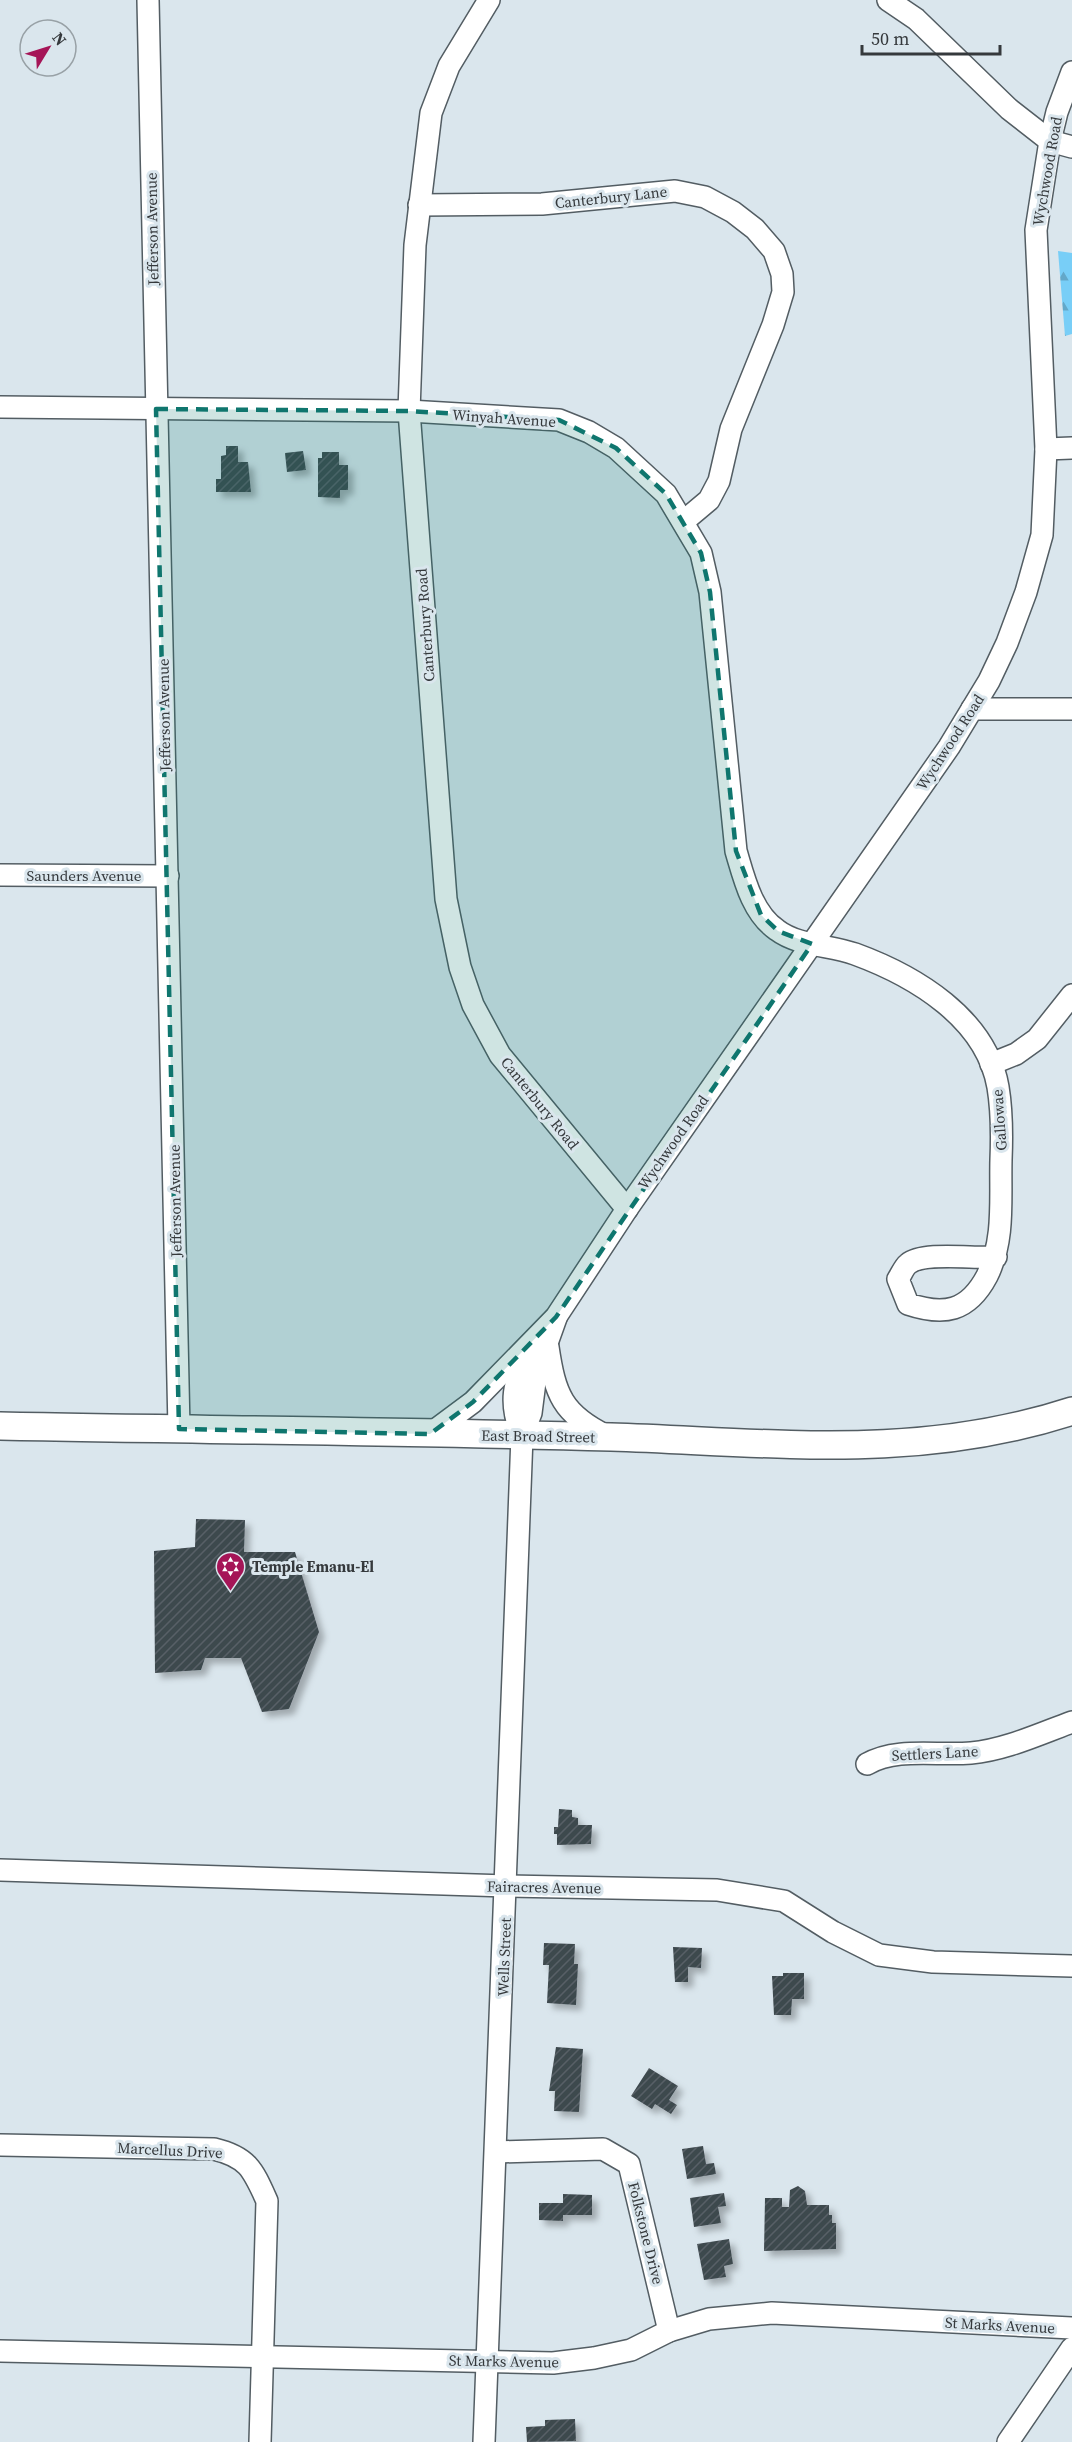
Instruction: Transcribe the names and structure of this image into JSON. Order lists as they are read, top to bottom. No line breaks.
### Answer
{"streets":{"street":["Wychwood Road","Canterbury Lane","Jefferson Avenue","Winyah Avenue","Canterbury Road","Saunders Avenue","Gallowae","East Broad Street","Settlers Lane","Fairacres Avenue","Wells Street","Marcellus Drive","Folkstone Drive","St Marks Avenue"]},"crossings":[["Wychwood Road","Winyah Avenue"],["Wychwood Road","Canterbury Road"],["Wychwood Road","Gallowae"],["Wychwood Road","East Broad Street"],["Wychwood Road","Wells Street"],["Canterbury Lane","Winyah Avenue"],["Canterbury Lane","Canterbury Road"],["Jefferson Avenue","Winyah Avenue"],["Jefferson Avenue","Saunders Avenue"],["Jefferson Avenue","East Broad Street"],["Winyah Avenue","Canterbury Road"],["Winyah Avenue","Gallowae"],["East Broad Street","Wells Street"],["Fairacres Avenue","Wells Street"],["Wells Street","Folkstone Drive"],["Wells Street","St Marks Avenue"],["Marcellus Drive","St Marks Avenue"],["Folkstone Drive","St Marks Avenue"]],"places":{"synagogue":["Temple Emanu-El"]},"scale_bar":"50 m","north":"top right"}
